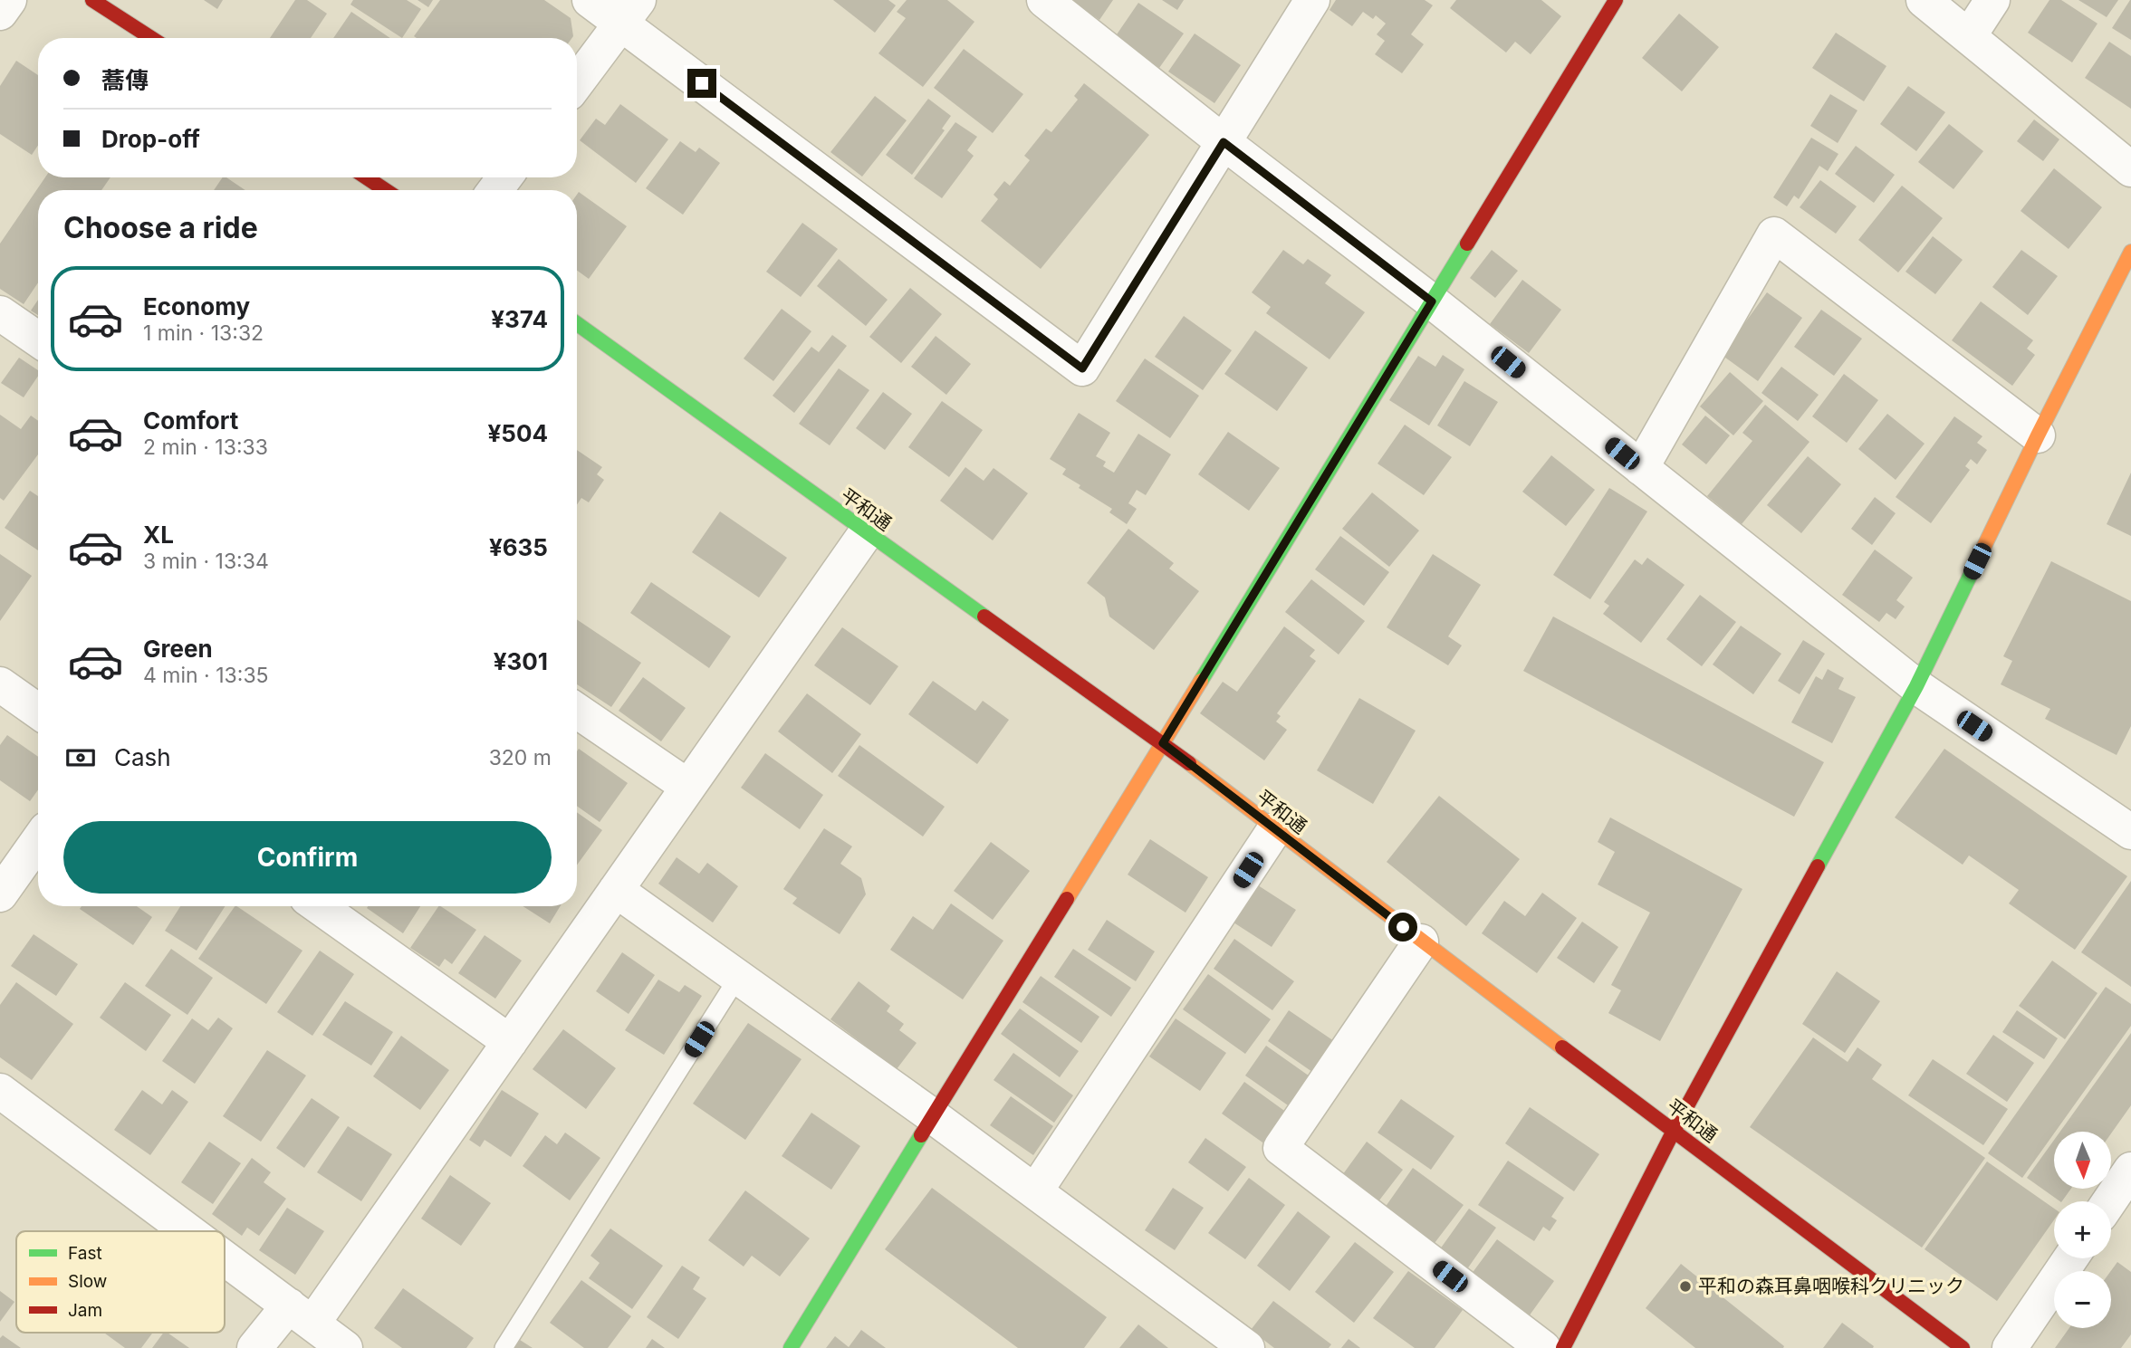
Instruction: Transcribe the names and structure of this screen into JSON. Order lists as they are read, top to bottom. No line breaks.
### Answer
{"streets":{"street":["平和通"]},"places":["平和の森耳鼻咽喉科クリニック"],"legend":["Fast","Slow","Jam"],"north":"bottom","page":{"banner":["蕎傳","Drop-off"],"heading":"Choose a ride","list":[{"name":"Economy","note":"1 min · 13:32","value":"¥374"},{"name":"Comfort","note":"2 min · 13:33","value":"¥504"},{"name":"XL","note":"3 min · 13:34","value":"¥635"},{"name":"Green","note":"4 min · 13:35","value":"¥301"}],"pay":["Cash","320 m"],"buttons":"Confirm","map_buttons":["+","−"]}}
